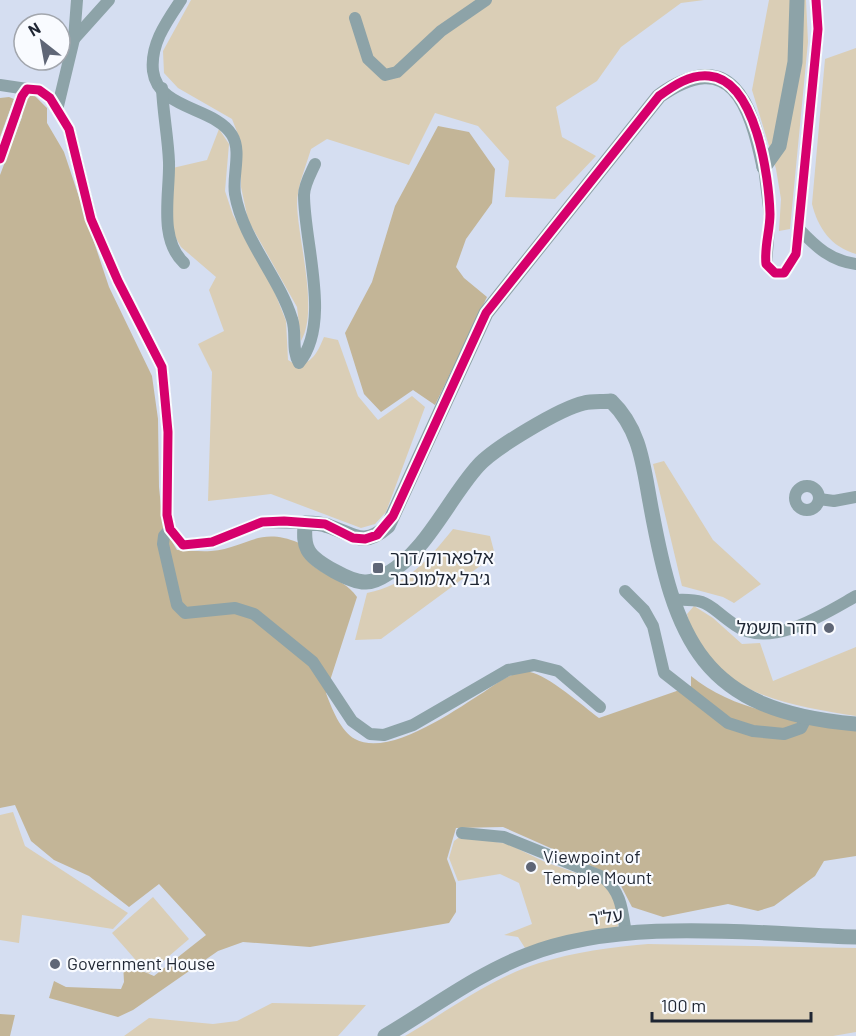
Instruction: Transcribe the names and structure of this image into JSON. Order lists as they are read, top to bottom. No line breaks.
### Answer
{"streets":{"street":["על\"ר"]},"places":{"transit":["אלפארוק/דרך ג׳בל אלמוכבר"],"other":["חדר חשמל","Viewpoint of Temple Mount","Government House"]},"scale_bar":"100 m","north":"top left"}
